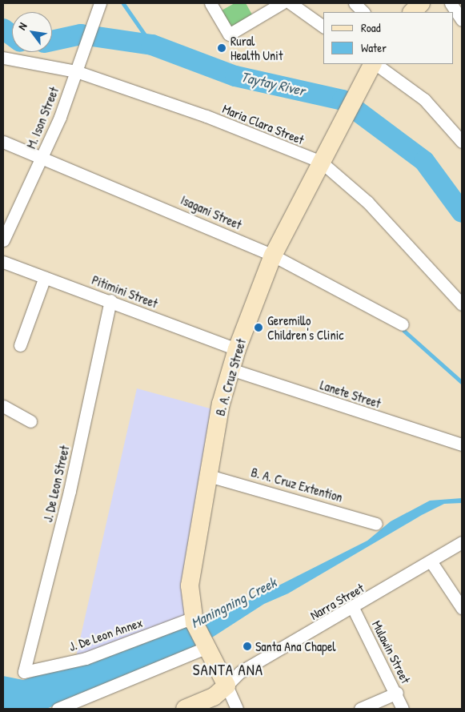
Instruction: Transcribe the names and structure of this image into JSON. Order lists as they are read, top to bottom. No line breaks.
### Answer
{"streets":{"street":["M. Ison Street","Maria Clara Street","Isagani Street","Pitimini Street","B. A. Cruz Street","Lanete Street","J. De Leon Street","B. A. Cruz Extention","Narra Street","J. De Leon Annex","Mulawin Street"]},"crossings":[["M. Ison Street","Maria Clara Street"],["M. Ison Street","Isagani Street"],["Maria Clara Street","B. A. Cruz Street"],["Isagani Street","B. A. Cruz Street"],["Pitimini Street","B. A. Cruz Street"],["Pitimini Street","J. De Leon Street"],["B. A. Cruz Street","Lanete Street"],["B. A. Cruz Street","B. A. Cruz Extention"],["B. A. Cruz Street","Narra Street"],["B. A. Cruz Street","J. De Leon Annex"],["J. De Leon Street","J. De Leon Annex"],["Narra Street","Mulawin Street"]],"districts":["SANTA ANA"],"water":["Taytay River","Maningning Creek"],"places":["Rural Health Unit","Geremillo Children's Clinic","Santa Ana Chapel"],"legend":["Road","Water"],"north":"top left"}
